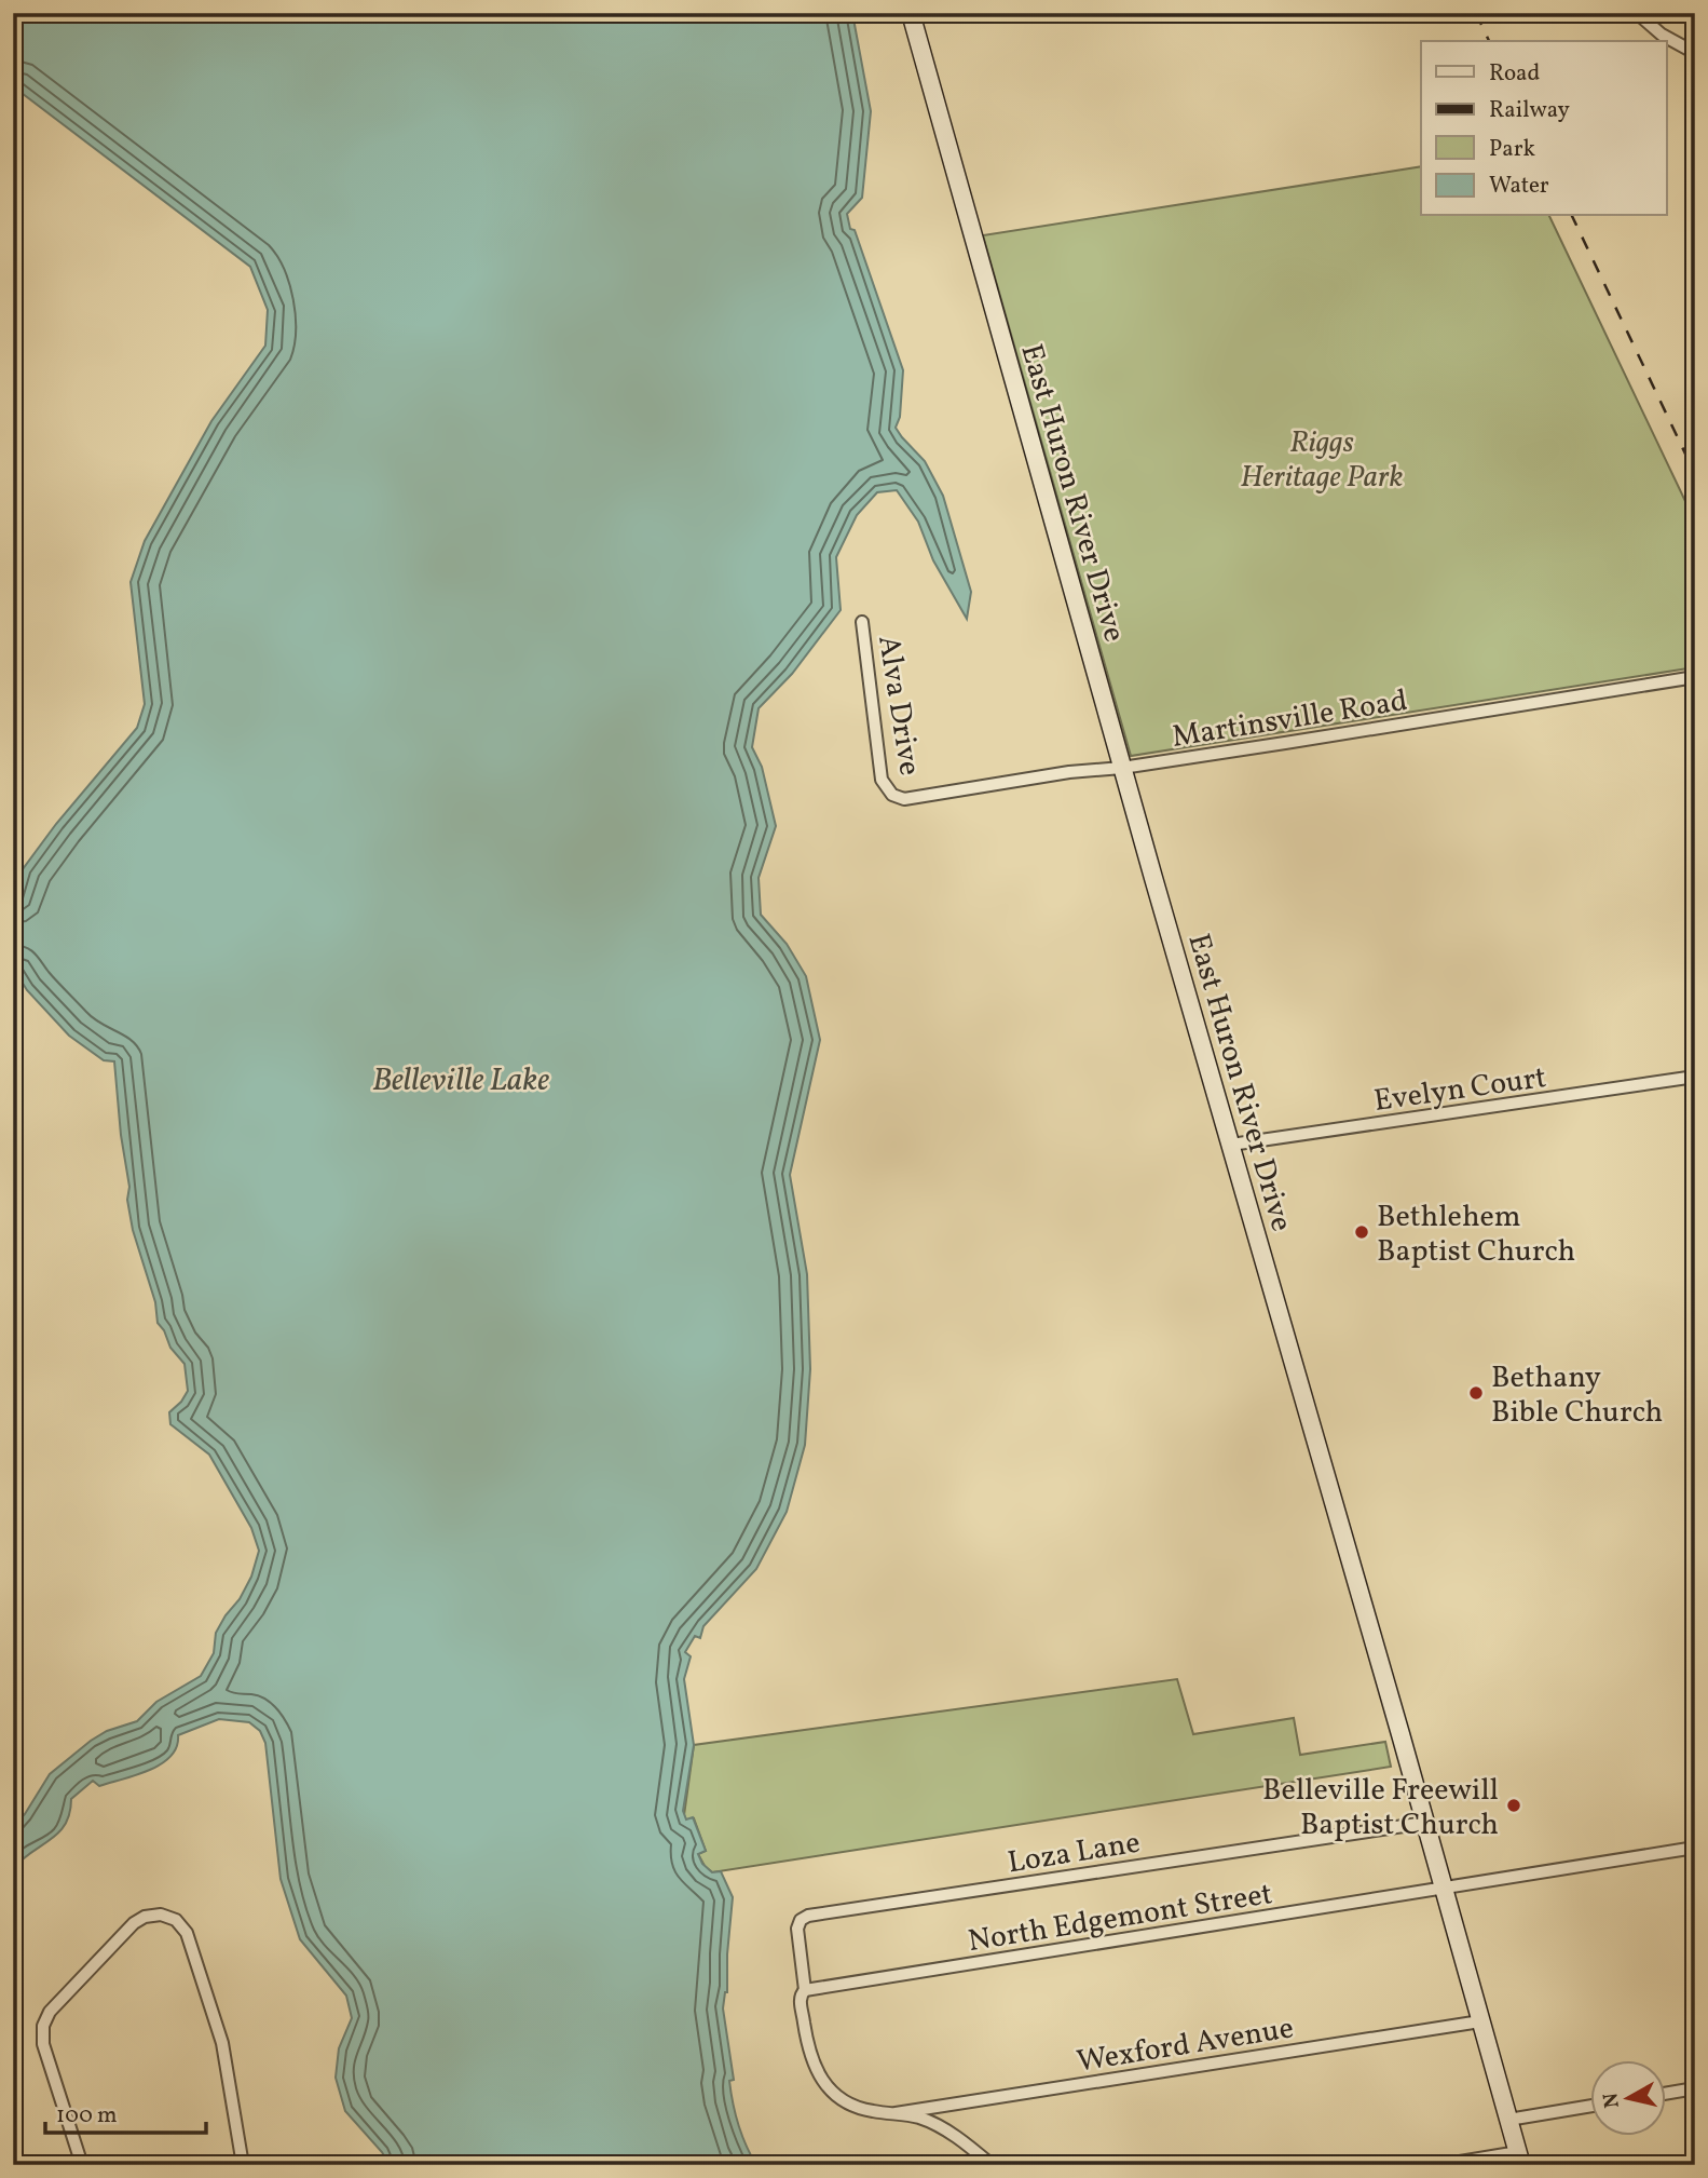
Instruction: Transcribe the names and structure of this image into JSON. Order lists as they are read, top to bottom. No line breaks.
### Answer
{"streets":{"main road":["East Huron River Drive"],"street":["Alva Drive","Martinsville Road","Evelyn Court","Loza Lane","North Edgemont Street","Wexford Avenue"]},"crossings":[["East Huron River Drive","Martinsville Road"],["East Huron River Drive","Evelyn Court"],["East Huron River Drive","Loza Lane"],["East Huron River Drive","North Edgemont Street"],["East Huron River Drive","Wexford Avenue"],["Alva Drive","Martinsville Road"],["Loza Lane","North Edgemont Street"],["Loza Lane","Wexford Avenue"]],"water":["Belleville Lake"],"parks":["Riggs Heritage Park"],"places":["Bethlehem Baptist Church","Bethany Bible Church","Belleville Freewill Baptist Church"],"legend":["Road","Railway","Park","Water"],"scale_bar":"100 m","north":"left"}
